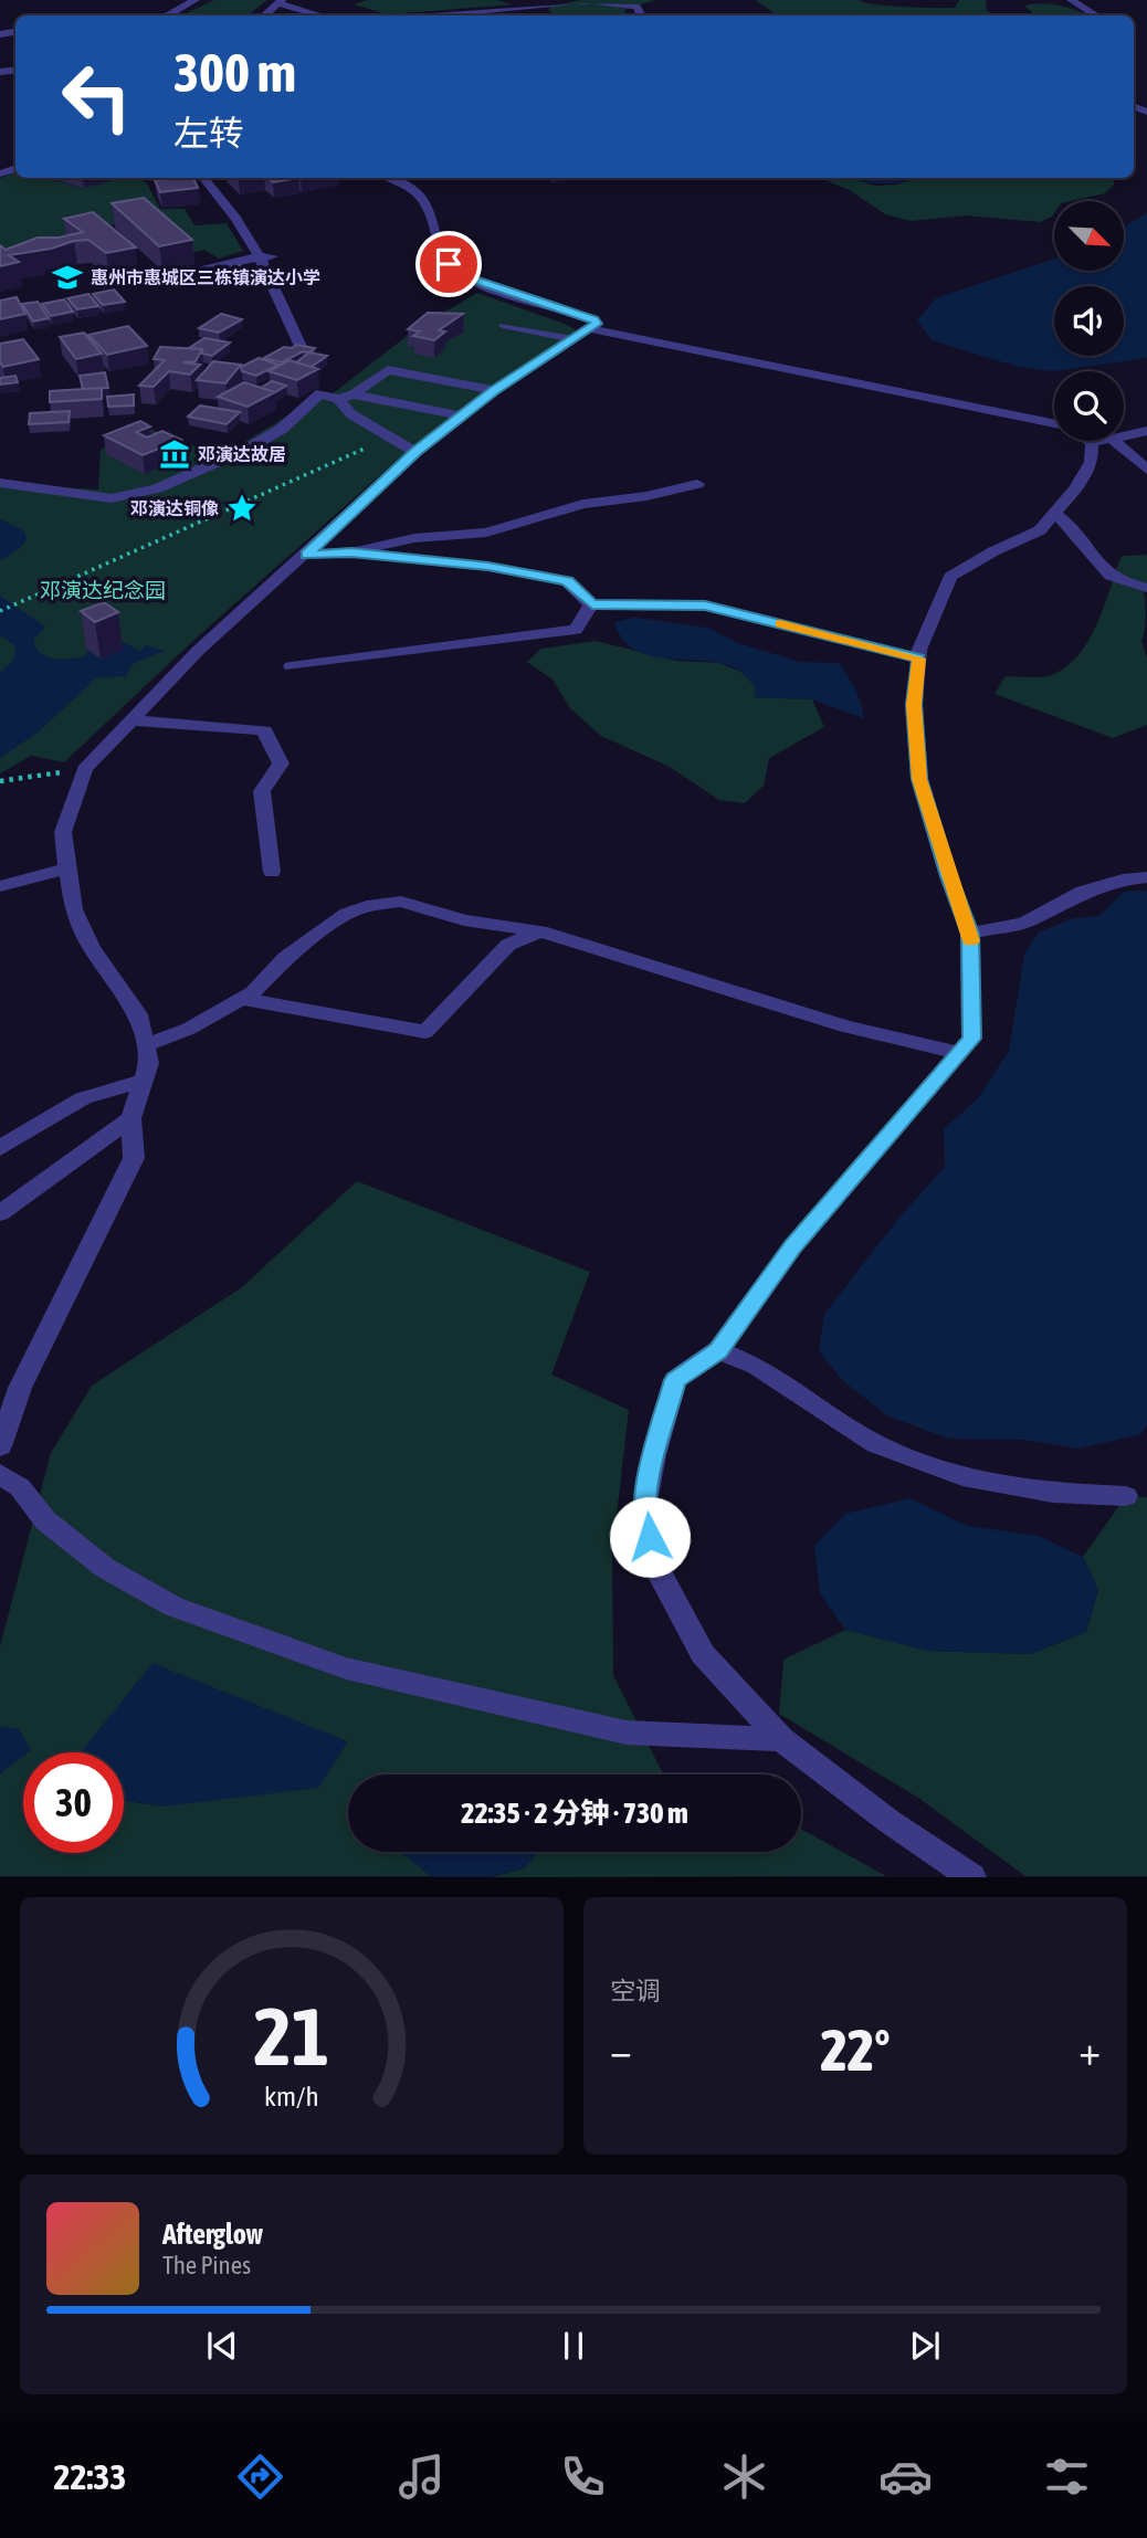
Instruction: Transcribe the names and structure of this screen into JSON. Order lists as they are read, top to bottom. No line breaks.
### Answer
{"parks":["邓演达纪念园"],"places":{"school or university":["惠州市惠城区三栋镇演达小学"],"museum":["邓演达故居"],"place":["邓演达铜像"]},"north":"bottom right","page":{"turn":["300 m","左转"],"limit":"30","trip":"22:35 · 2 分钟 · 730 m","tile":"空调","heat":["−","22°","+"],"song":["Afterglow","The Pines"],"tabs":"22:33","gauge":["21","km/h"]}}
